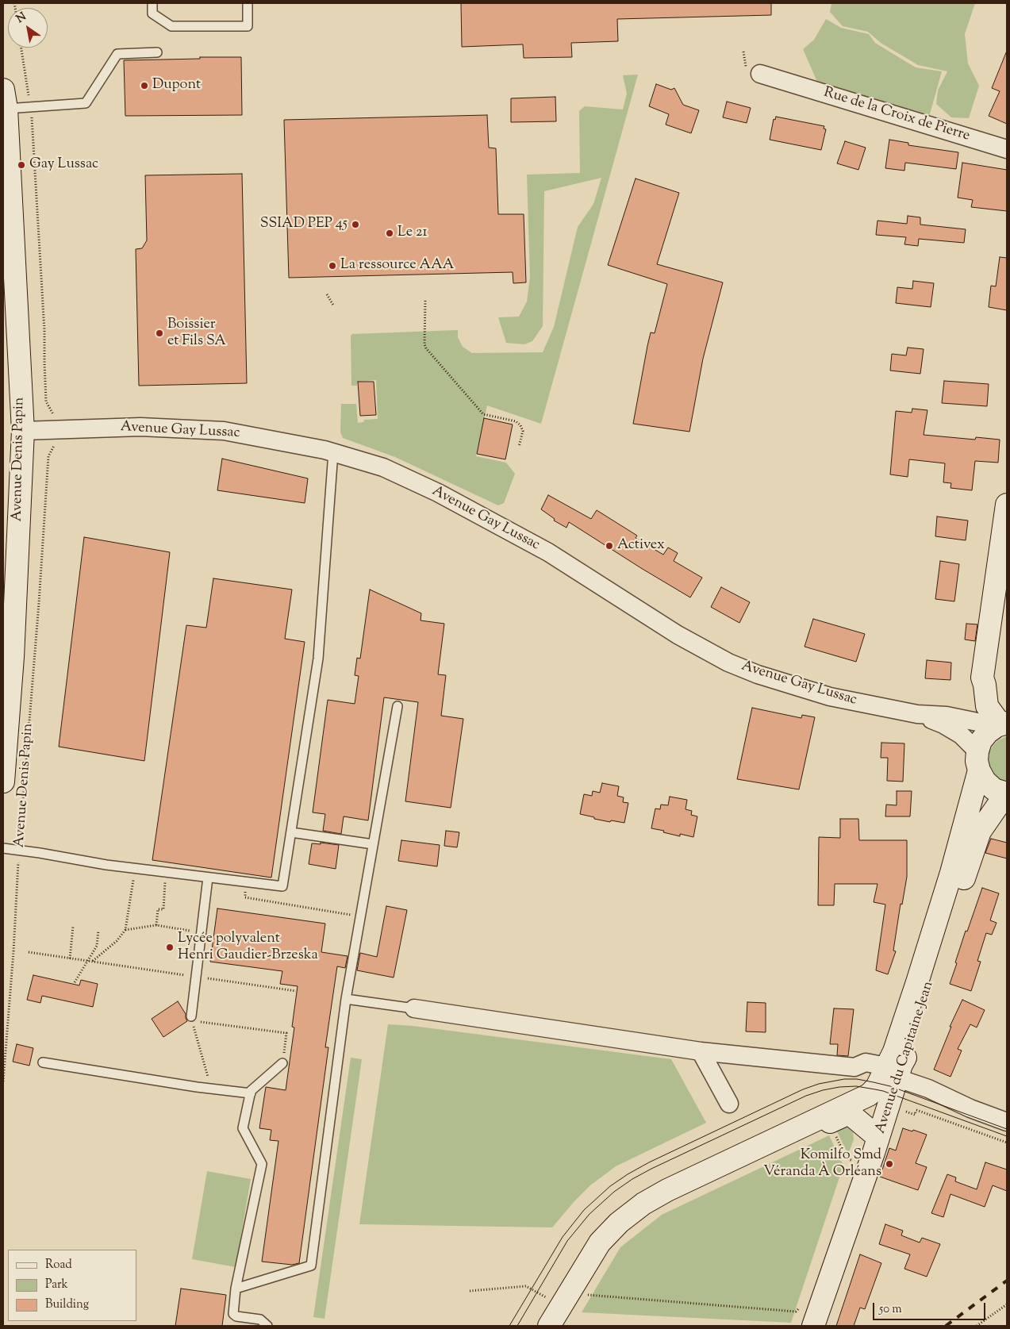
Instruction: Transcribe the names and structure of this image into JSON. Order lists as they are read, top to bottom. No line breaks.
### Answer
{"streets":{"main road":["Avenue Denis Papin","Avenue du Capitaine Jean"],"street":["Rue de la Croix de Pierre","Avenue Gay Lussac"]},"crossings":[["Avenue Gay Lussac","Avenue Denis Papin"],["Avenue Gay Lussac","Avenue du Capitaine Jean"]],"places":["Dupont","Gay Lussac","SSIAD PEP 45","Le 21","La ressource AAA","Boissier et Fils SA","Activex","Lycée polyvalent Henri Gaudier-Brzeska","Komilfo Smd Véranda À Orléans"],"legend":["Road","Park","Building"],"scale_bar":"50 m","north":"top left"}
